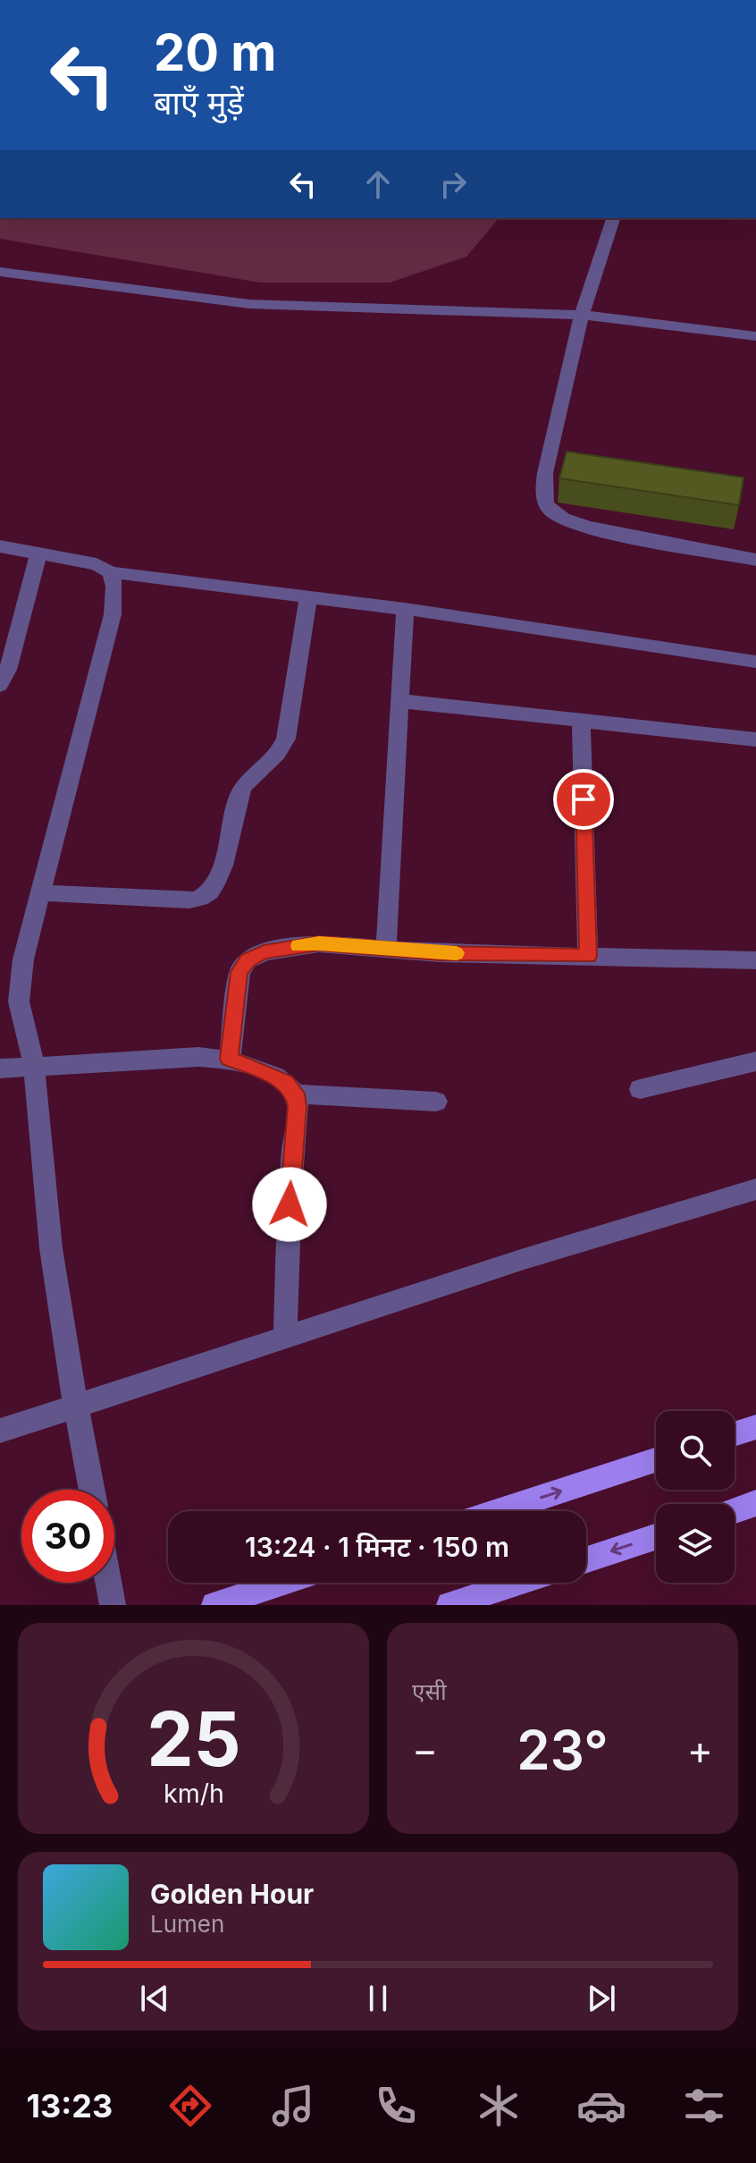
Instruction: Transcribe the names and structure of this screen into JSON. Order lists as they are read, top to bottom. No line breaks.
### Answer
{"page":{"turn":["20 m","बाएँ मुड़ें"],"limit":"30","trip":"13:24 · 1 मिनट · 150 m","tile":"एसी","heat":["−","23°","+"],"song":["Golden Hour","Lumen"],"tabs":"13:23","gauge":["25","km/h"]}}
